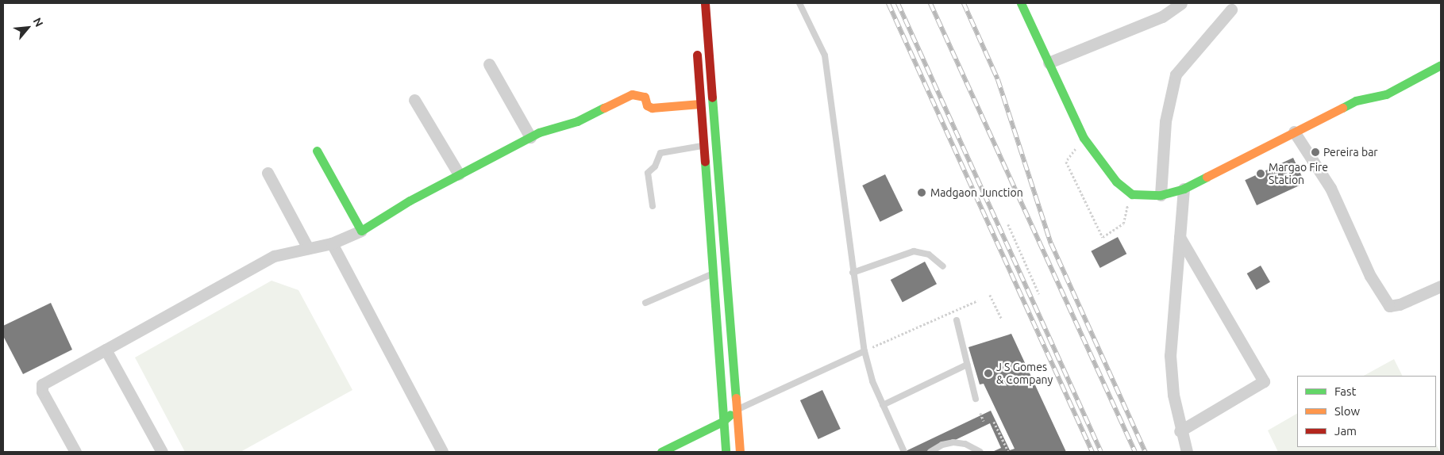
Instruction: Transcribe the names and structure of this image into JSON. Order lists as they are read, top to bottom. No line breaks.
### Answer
{"places":["Pereira bar","Margao Fire Station","Madgaon Junction","J S Gomes & Company"],"legend":["Fast","Slow","Jam"],"north":"top right"}
